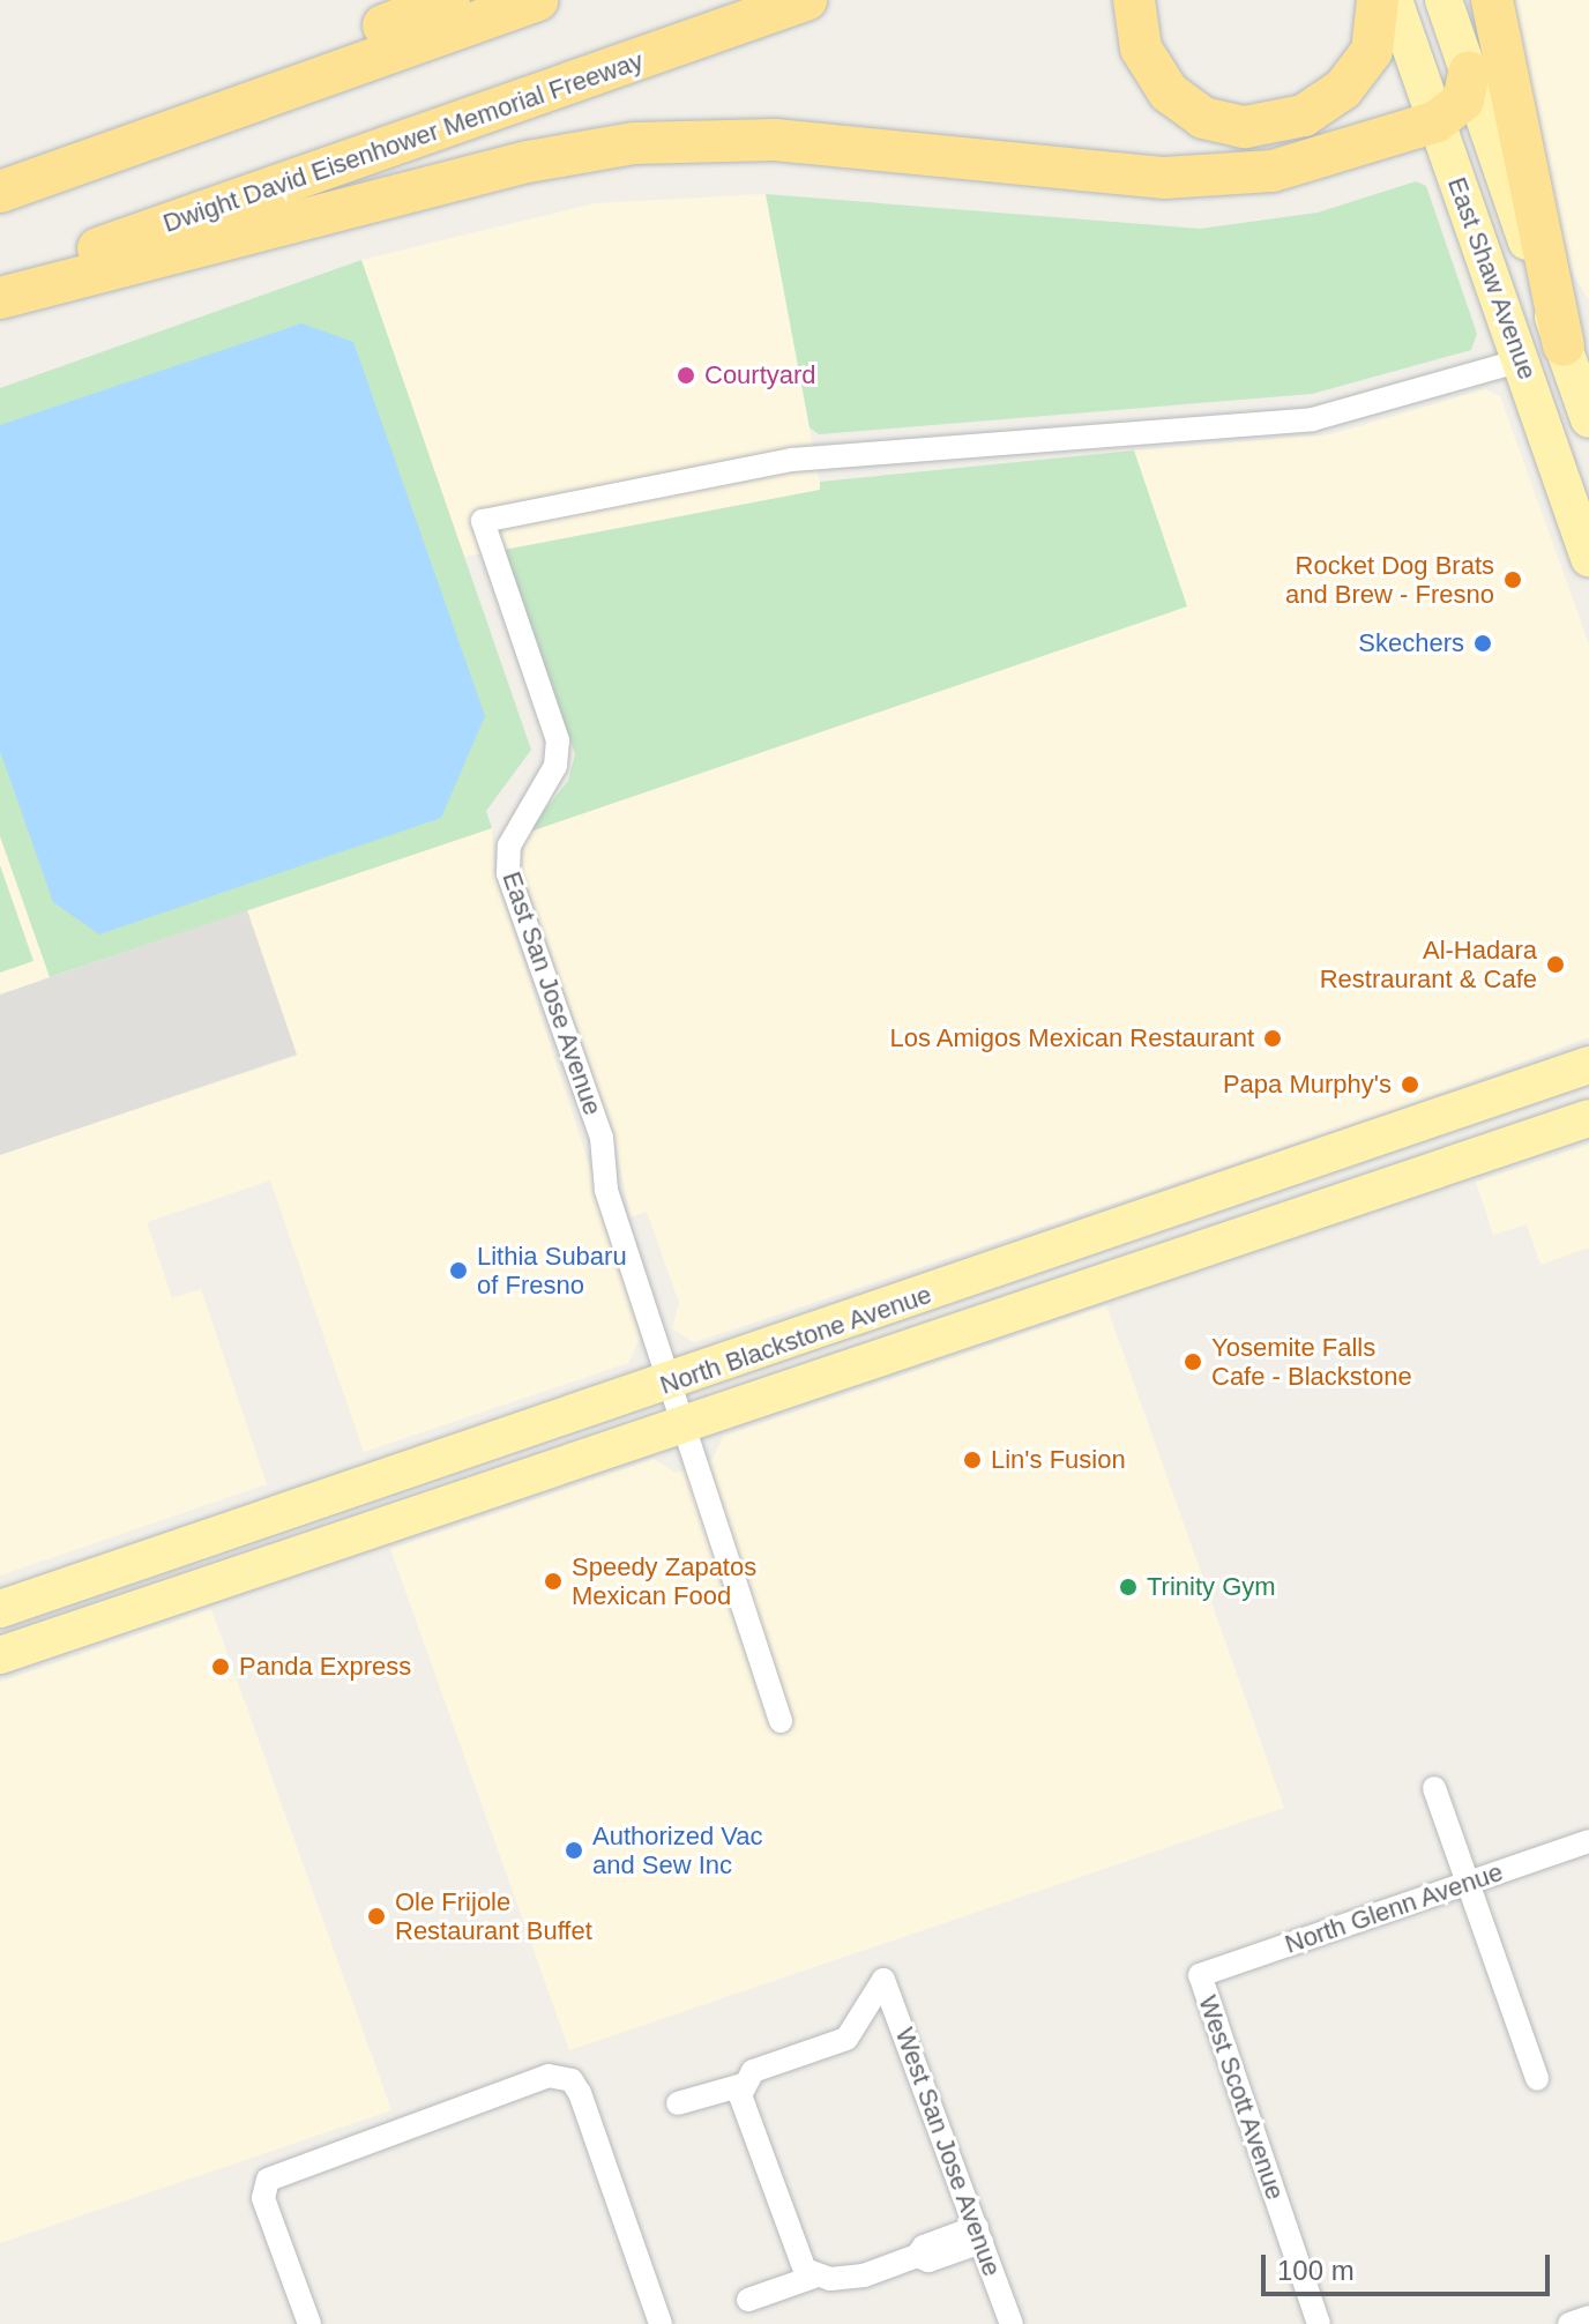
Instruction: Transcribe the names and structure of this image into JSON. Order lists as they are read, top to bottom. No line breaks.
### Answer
{"streets":{"highway":["Dwight David Eisenhower Memorial Freeway"],"main road":["East Shaw Avenue","North Blackstone Avenue"],"street":["East San Jose Avenue","North Glenn Avenue","West Scott Avenue","West San Jose Avenue"]},"crossings":[["East Shaw Avenue","East San Jose Avenue"],["East San Jose Avenue","North Blackstone Avenue"],["North Glenn Avenue","West Scott Avenue"]],"places":["Courtyard","Rocket Dog Brats and Brew - Fresno","Skechers","Al-Hadara Restraurant & Cafe","Los Amigos Mexican Restaurant","Papa Murphy's","Lithia Subaru of Fresno","Yosemite Falls Cafe - Blackstone","Lin's Fusion","Speedy Zapatos Mexican Food","Trinity Gym","Panda Express","Authorized Vac and Sew Inc","Ole Frijole Restaurant Buffet"],"scale_bar":"100 m"}
